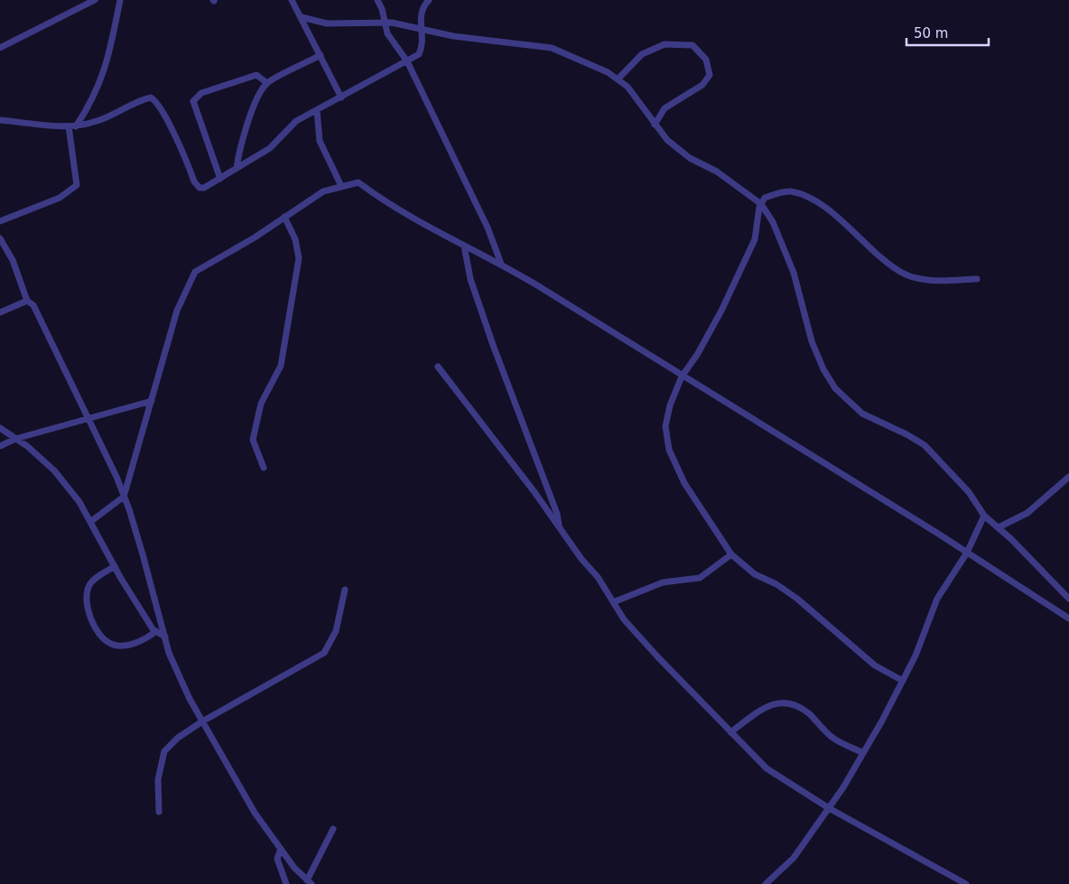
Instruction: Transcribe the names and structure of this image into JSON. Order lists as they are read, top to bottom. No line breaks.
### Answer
{"scale_bar":"50 m"}
